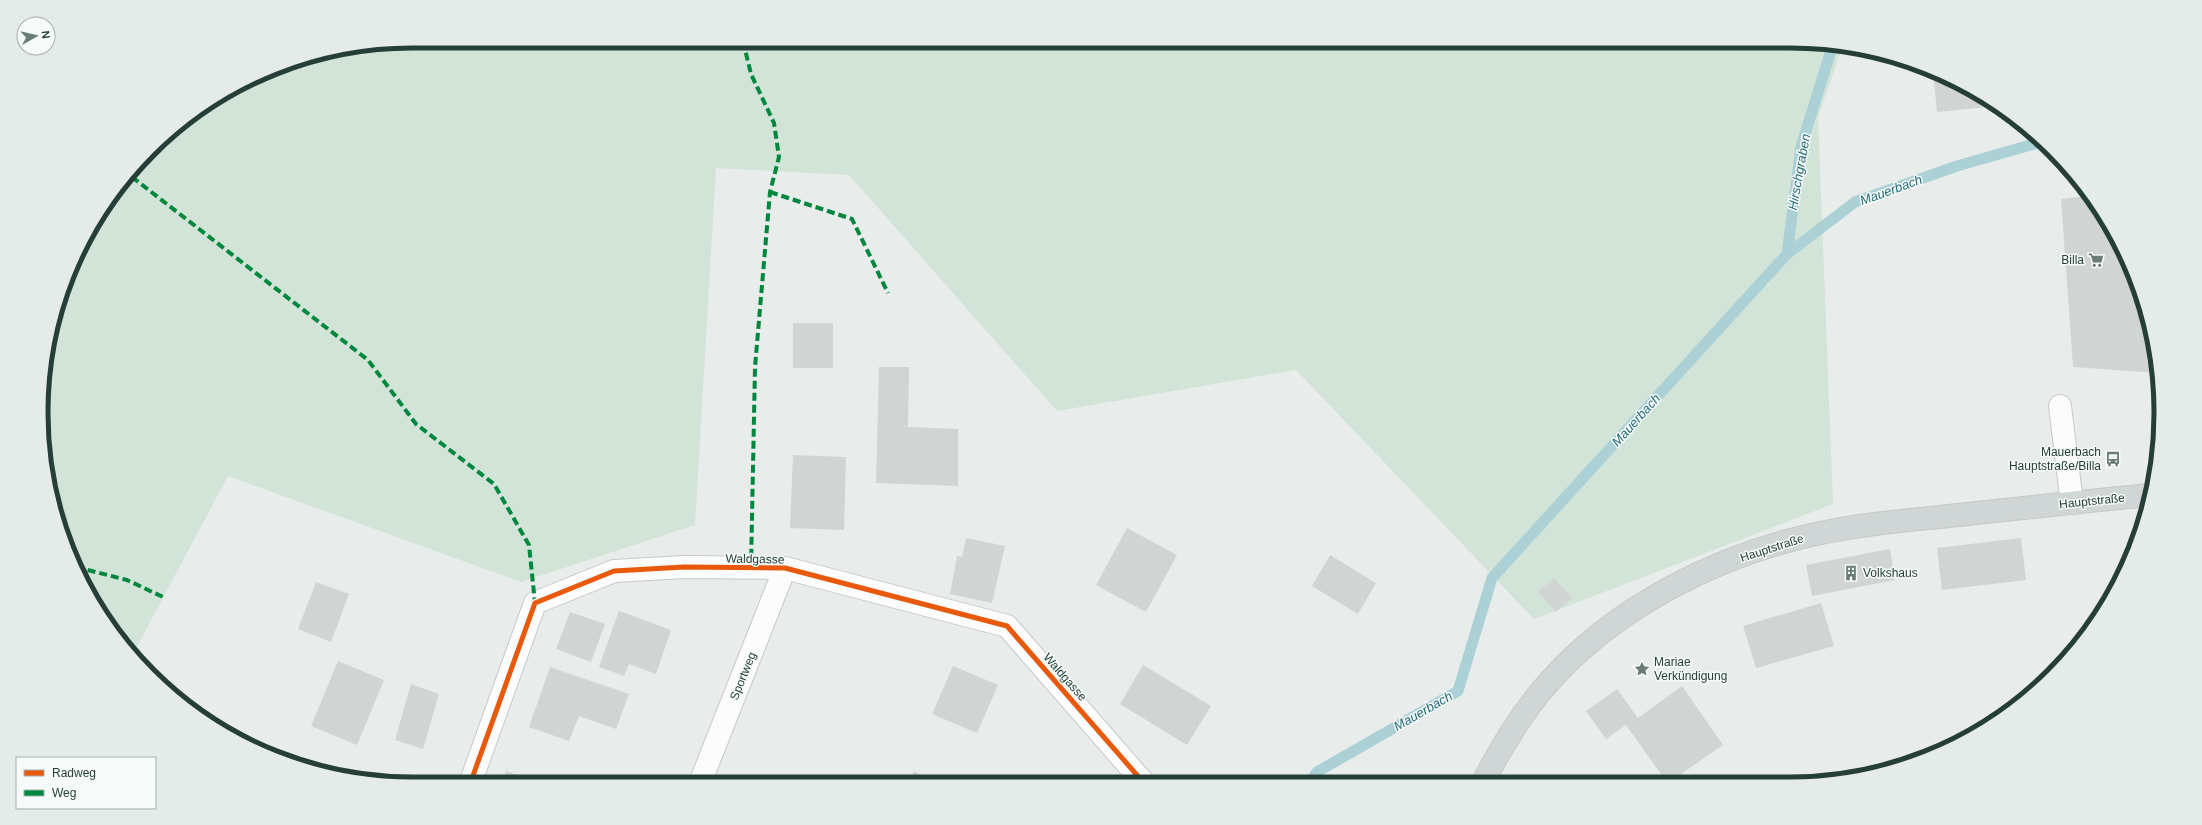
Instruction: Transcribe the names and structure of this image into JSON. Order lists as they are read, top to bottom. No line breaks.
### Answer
{"streets":{"main road":["Hauptstraße"],"street":["Waldgasse","Sportweg"]},"crossings":[["Waldgasse","Sportweg"]],"water":["Hirschgraben","Mauerbach"],"places":{"supermarket":["Billa"],"bus stop":["Mauerbach Hauptstraße/Billa"],"building":["Volkshaus"],"place":["Mariae Verkündigung"]},"legend":["Radweg","Weg"],"north":"right"}
